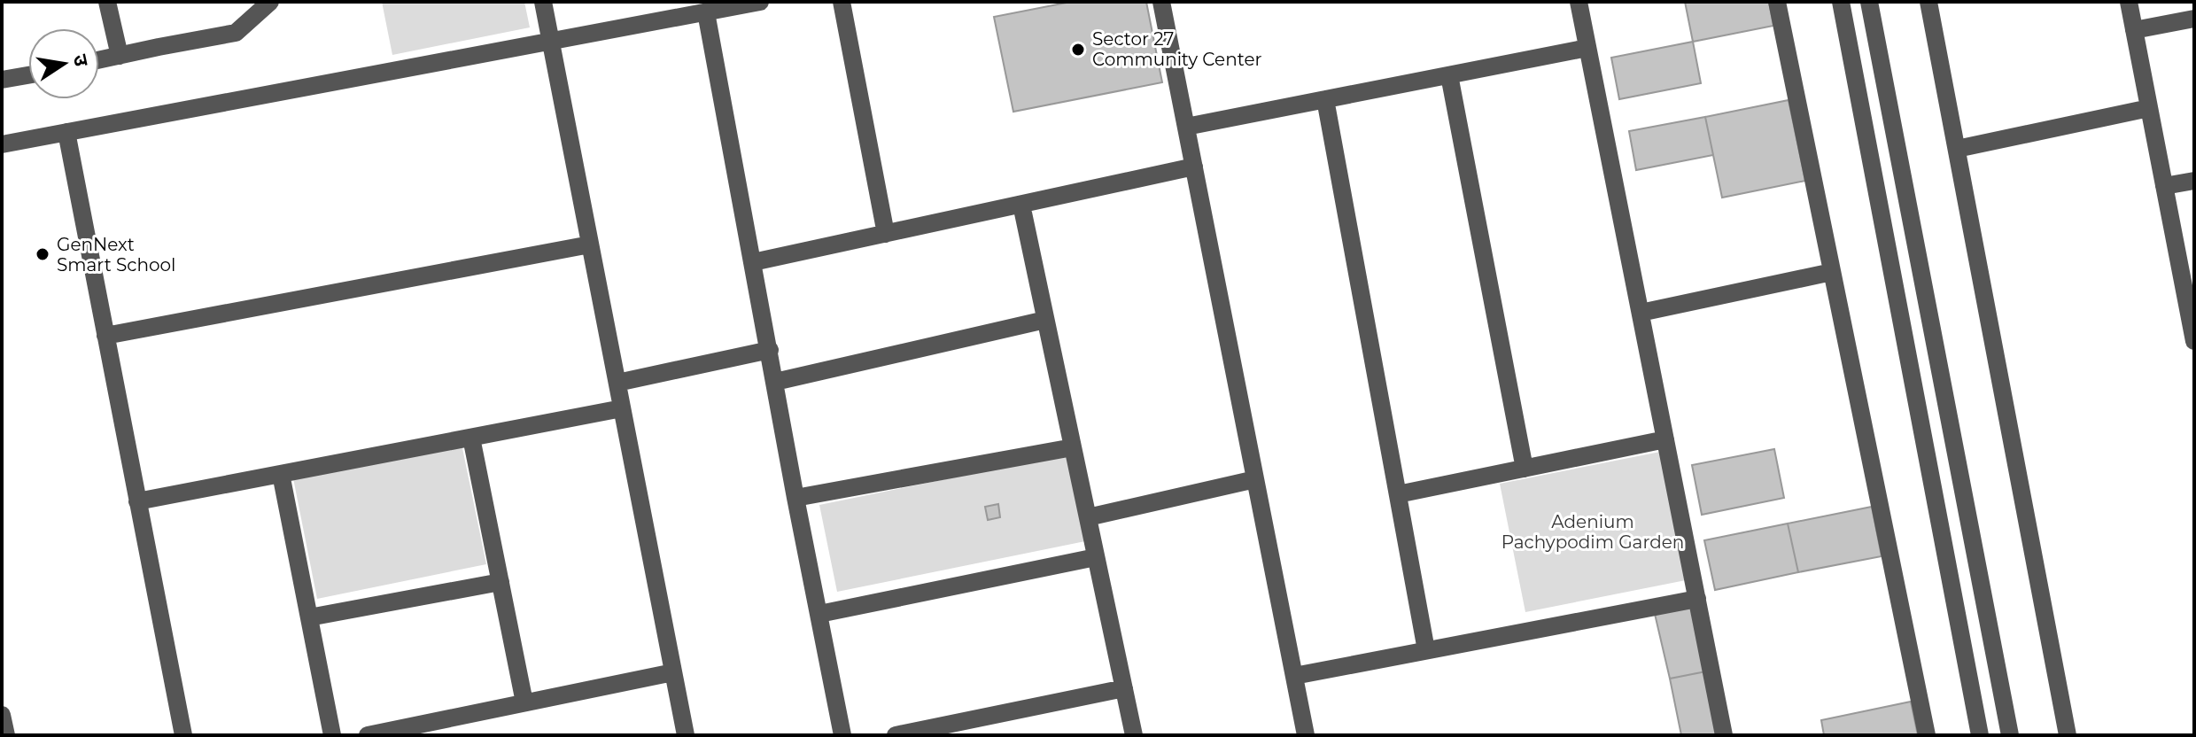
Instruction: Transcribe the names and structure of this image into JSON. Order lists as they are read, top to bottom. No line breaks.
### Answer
{"parks":["Adenium Pachypodim Garden"],"places":["Sector 27 Community Center","GenNext Smart School"],"north":"right"}
